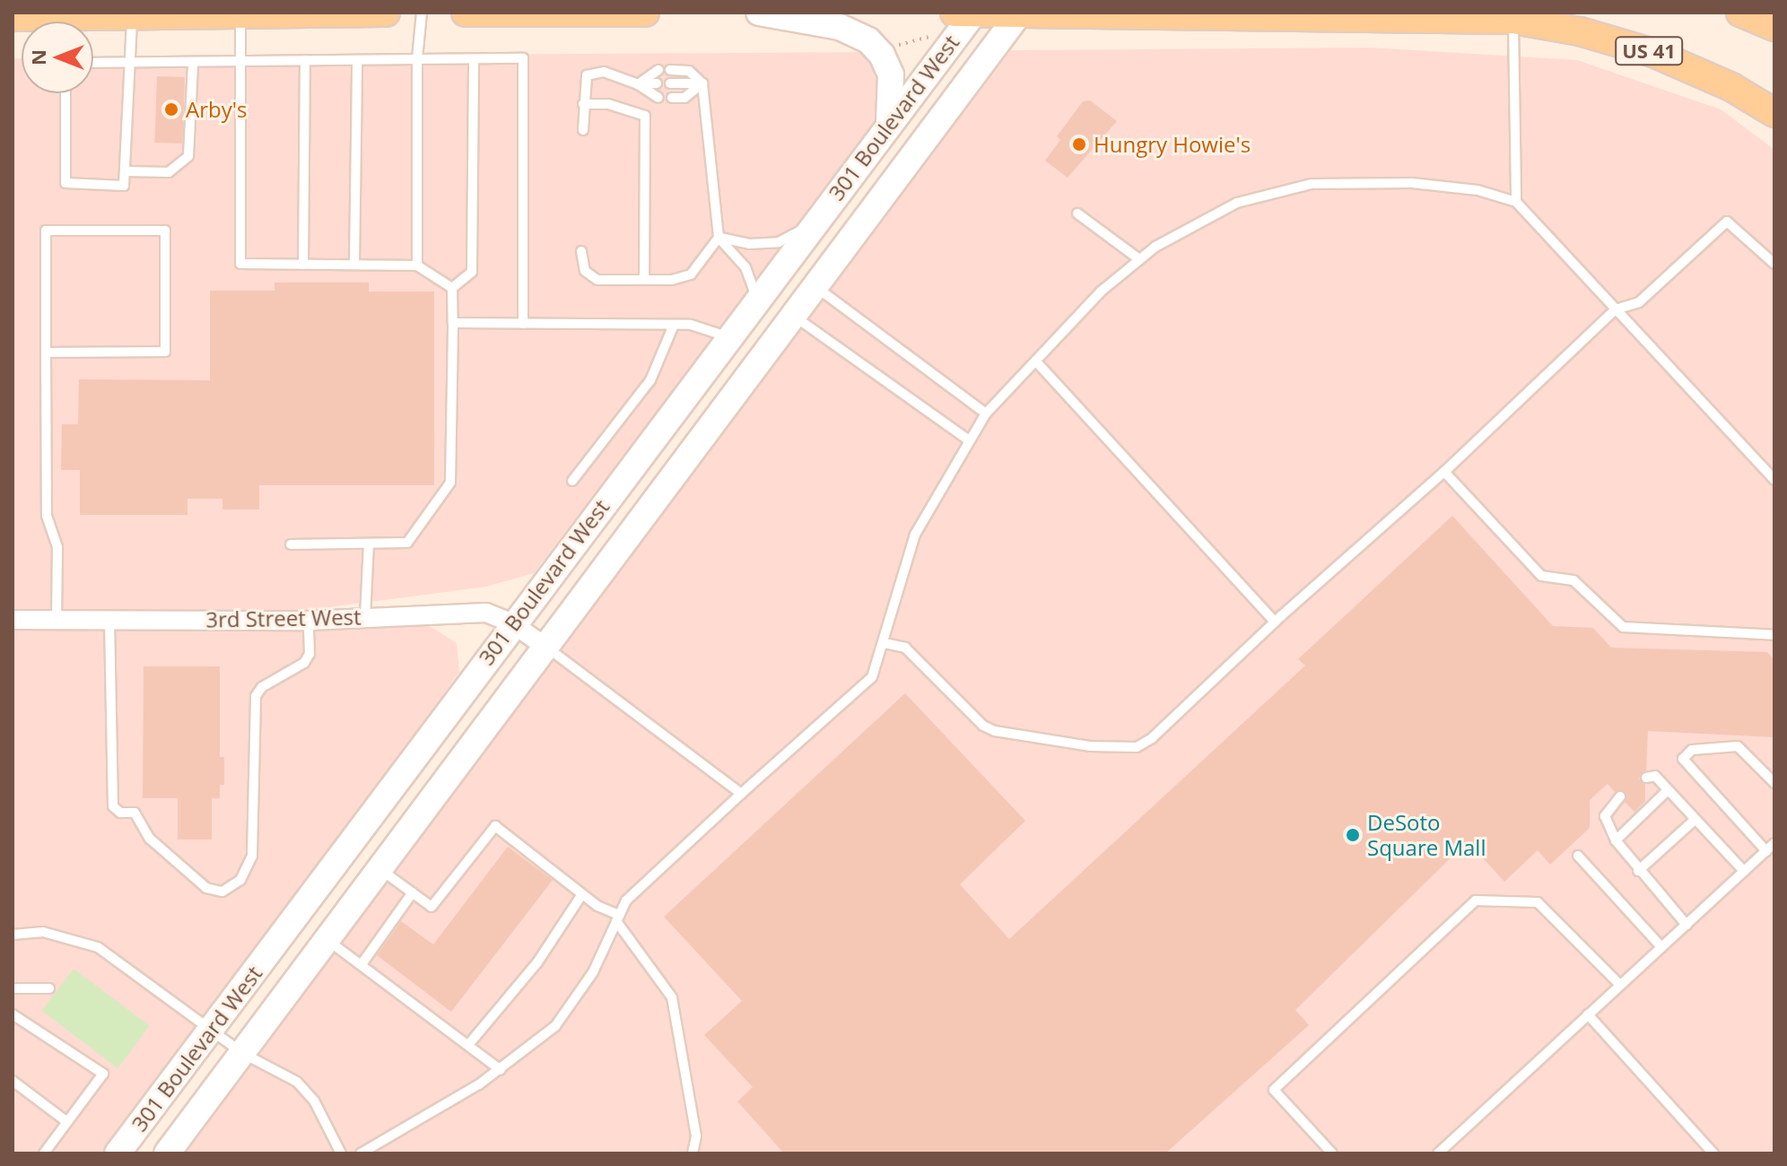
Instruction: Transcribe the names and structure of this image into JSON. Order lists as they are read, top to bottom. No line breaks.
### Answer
{"streets":{"main road":["US 41","301 Boulevard West"],"street":["3rd Street West"]},"crossings":[["US 41","301 Boulevard West"],["301 Boulevard West","3rd Street West"]],"places":["Arby's","Hungry Howie's","DeSoto Square Mall"],"north":"left"}
